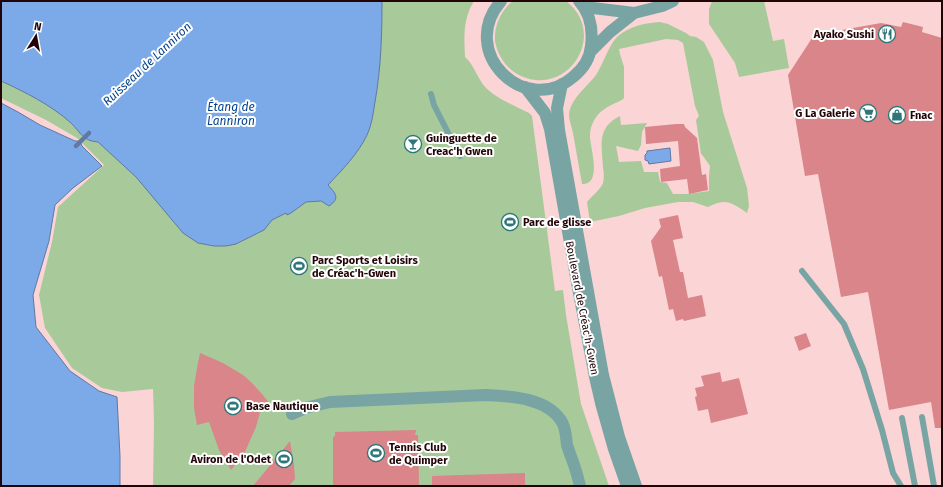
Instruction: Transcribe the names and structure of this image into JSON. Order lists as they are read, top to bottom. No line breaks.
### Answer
{"streets":{"street":["Boulevard de Créac'h-Gwen"]},"water":["Ruisseau de Lanniron","Étang de Lanniron"],"places":{"restaurant":["Ayako Sushi"],"supermarket":["G La Galerie"],"shop":["Fnac"],"bar":["Guinguette de Creac'h Gwen"],"sports":["Parc de glisse","Parc Sports et Loisirs de Créac'h-Gwen","Base Nautique","Tennis Club de Quimper","Aviron de l'Odet"]},"north":"top"}
